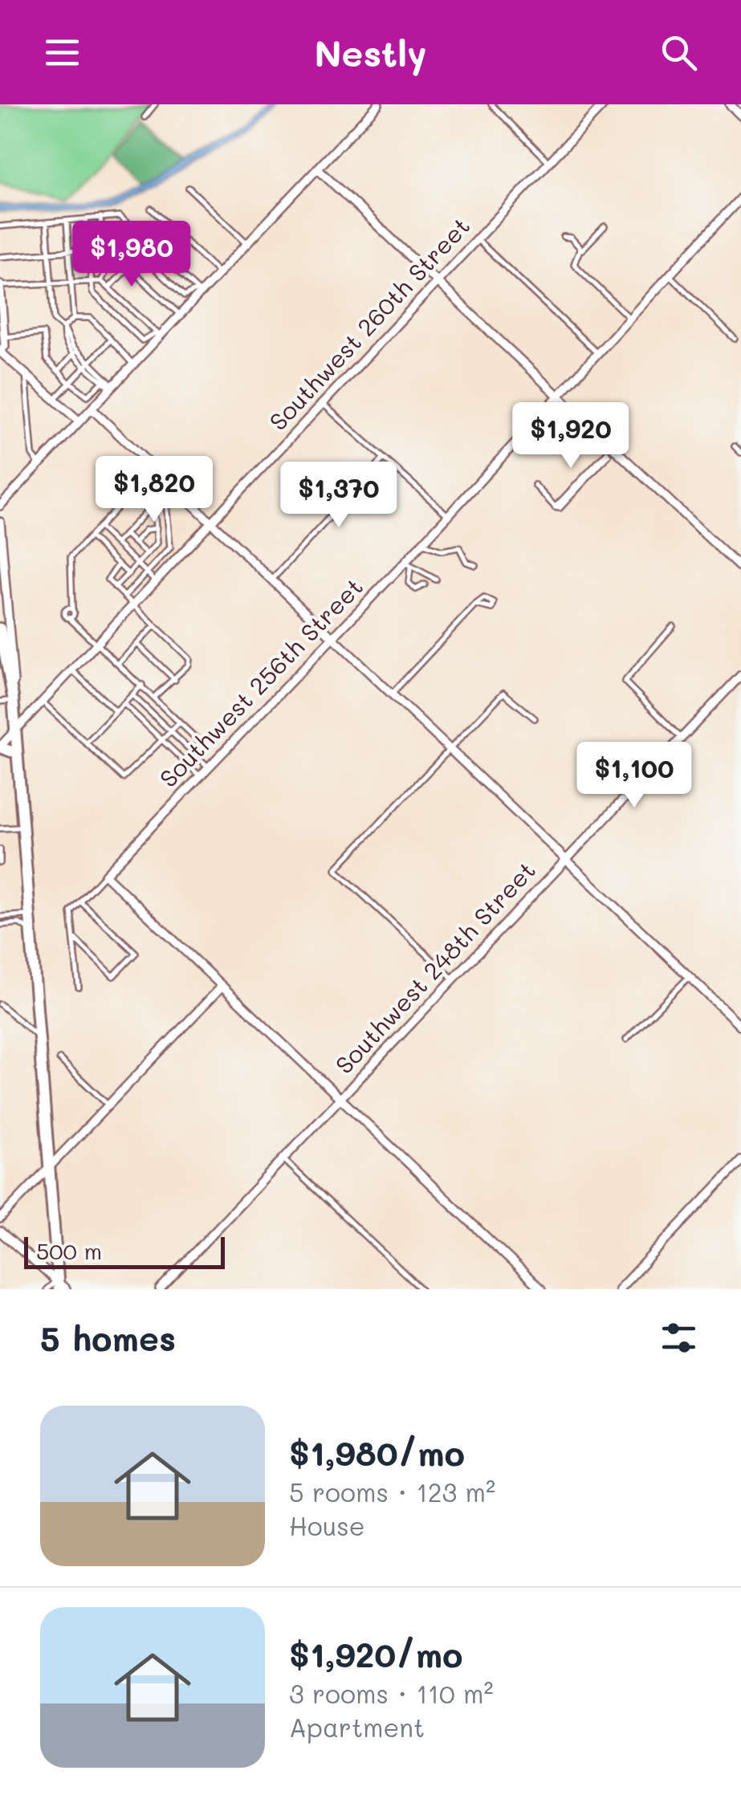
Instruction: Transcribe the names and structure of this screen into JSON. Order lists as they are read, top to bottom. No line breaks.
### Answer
{"streets":{"street":["Southwest 260th Street","Southwest 256th Street","Southwest 248th Street"]},"scale_bar":"500 m","page":{"header":"Nestly","price":["$1,980","$1,920","$1,820","$1,370","$1,100"],"scale":"500 m","heading":"5 homes","list":[{"name":"$1,980/mo","note":"5 rooms · 123 m² · House"},{"name":"$1,920/mo","note":"3 rooms · 110 m² · Apartment"}]}}
